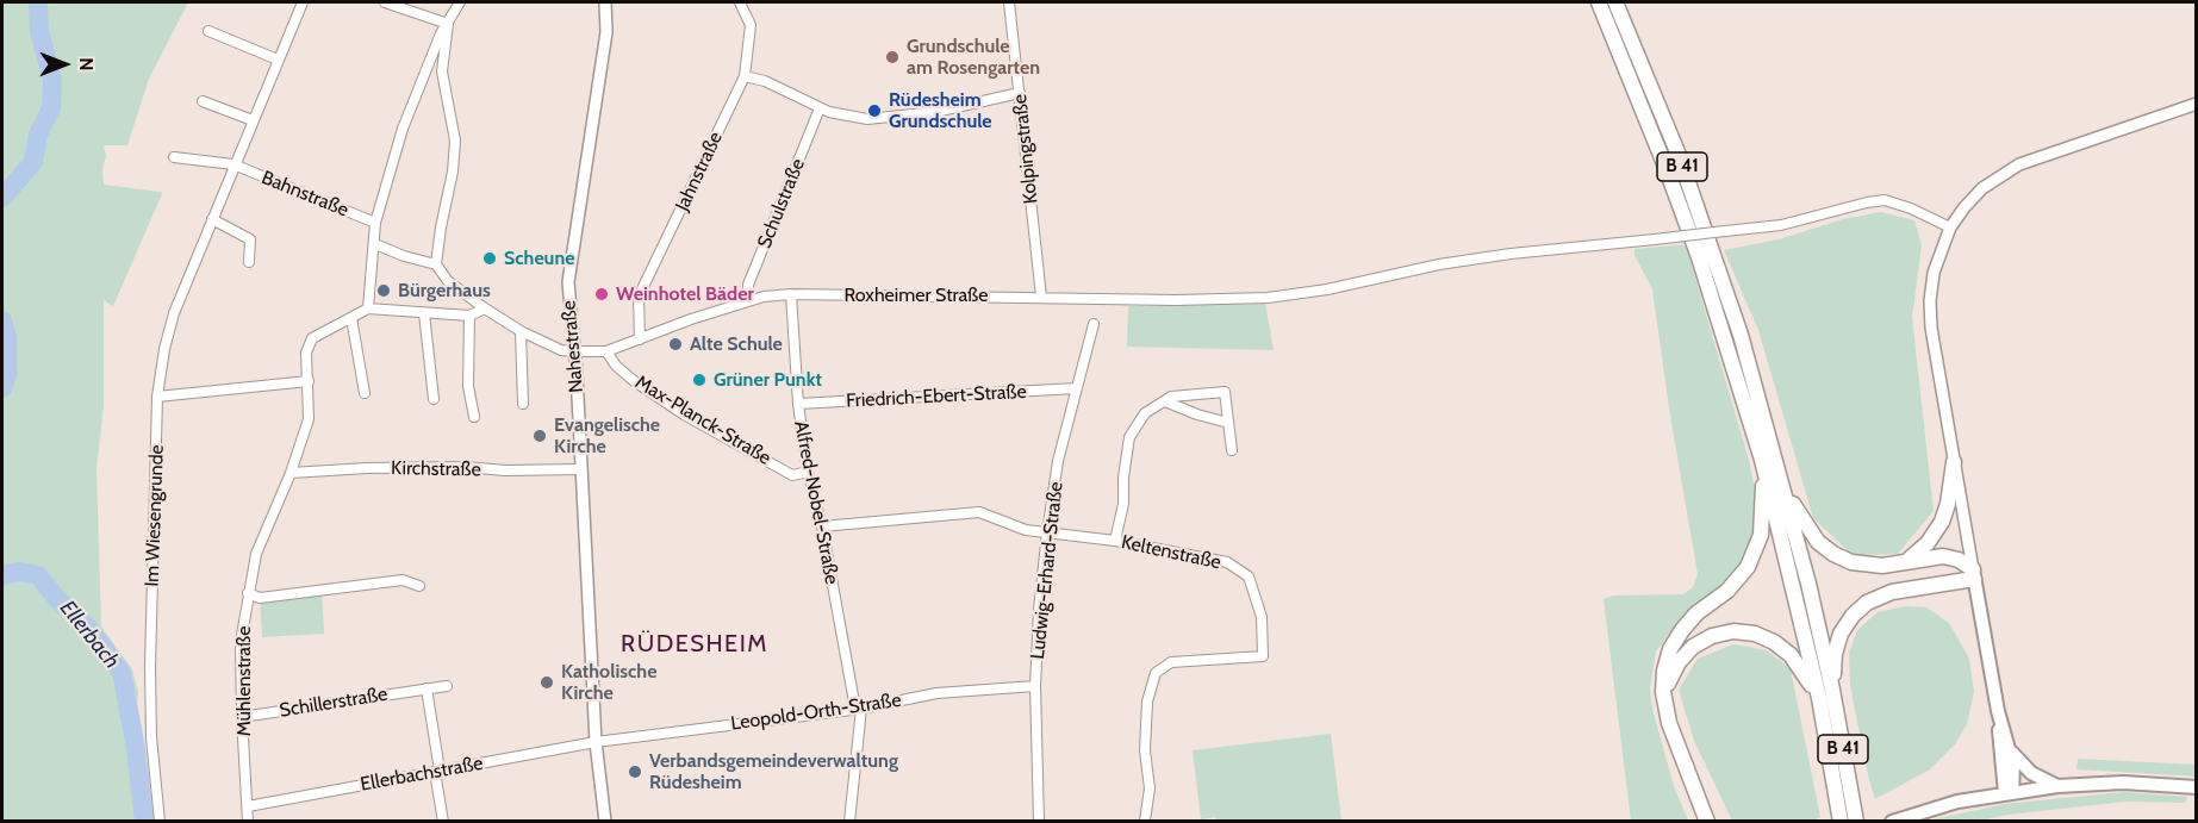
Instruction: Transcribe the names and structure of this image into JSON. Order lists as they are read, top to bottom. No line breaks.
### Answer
{"streets":{"highway":["B 41"],"street":["Kolpingstraße","Jahnstraße","Bahnstraße","Schulstraße","Roxheimer Straße","Nahestraße","Friedrich-Ebert-Straße","Max-Planck-Straße","Kirchstraße","Alfred-Nobel-Straße","Im Wiesengrunde","Keltenstraße","Ludwig-Erhard-Straße","Mühlenstraße","Schillerstraße","Leopold-Orth-Straße","Ellerbachstraße"]},"crossings":[["Kolpingstraße","Roxheimer Straße"],["Jahnstraße","Roxheimer Straße"],["Bahnstraße","Im Wiesengrunde"],["Schulstraße","Roxheimer Straße"],["Roxheimer Straße","Nahestraße"],["Roxheimer Straße","Max-Planck-Straße"],["Roxheimer Straße","Alfred-Nobel-Straße"],["Nahestraße","Kirchstraße"],["Nahestraße","Leopold-Orth-Straße"],["Nahestraße","Ellerbachstraße"],["Friedrich-Ebert-Straße","Alfred-Nobel-Straße"],["Friedrich-Ebert-Straße","Ludwig-Erhard-Straße"],["Max-Planck-Straße","Alfred-Nobel-Straße"],["Kirchstraße","Mühlenstraße"],["Alfred-Nobel-Straße","Keltenstraße"],["Alfred-Nobel-Straße","Leopold-Orth-Straße"],["Keltenstraße","Ludwig-Erhard-Straße"],["Ludwig-Erhard-Straße","Leopold-Orth-Straße"],["Mühlenstraße","Schillerstraße"],["Mühlenstraße","Ellerbachstraße"],["Leopold-Orth-Straße","Ellerbachstraße"]],"districts":["RÜDESHEIM"],"water":["Ellerbach"],"places":["Grundschule am Rosengarten","Rüdesheim Grundschule","Scheune","Bürgerhaus","Weinhotel Bäder","Alte Schule","Grüner Punkt","Evangelische Kirche","Katholische Kirche","Verbandsgemeindeverwaltung Rüdesheim"],"north":"right"}
